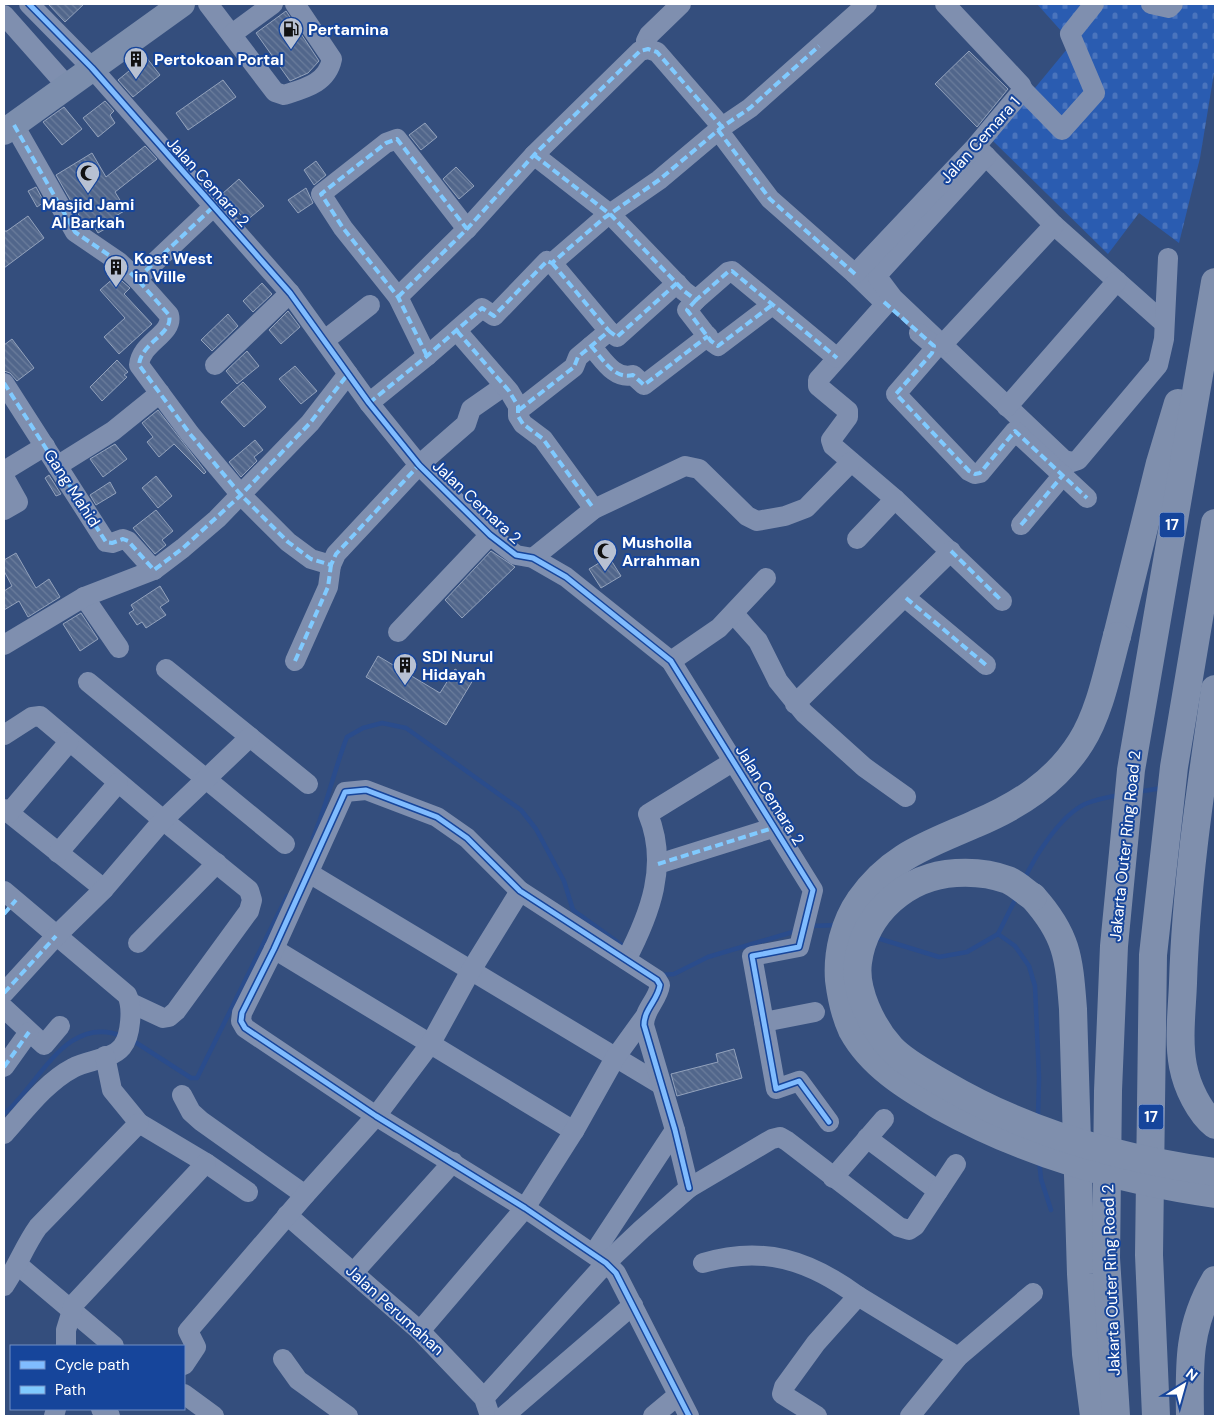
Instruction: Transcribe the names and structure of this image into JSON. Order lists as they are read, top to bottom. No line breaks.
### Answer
{"streets":{"highway":["17","Jakarta Outer Ring Road 2"],"street":["Jalan Cemara 1","Jalan Cemara 2","Gang Mahid","Jalan Perumahan"]},"places":{"fuel station":["Pertamina"],"building":["Pertokoan Portal","Kost West in Ville","SDI Nurul Hidayah"],"mosque":["Masjid Jami Al Barkah","Musholla Arrahman"]},"legend":["Cycle path","Path"],"north":"top right"}
